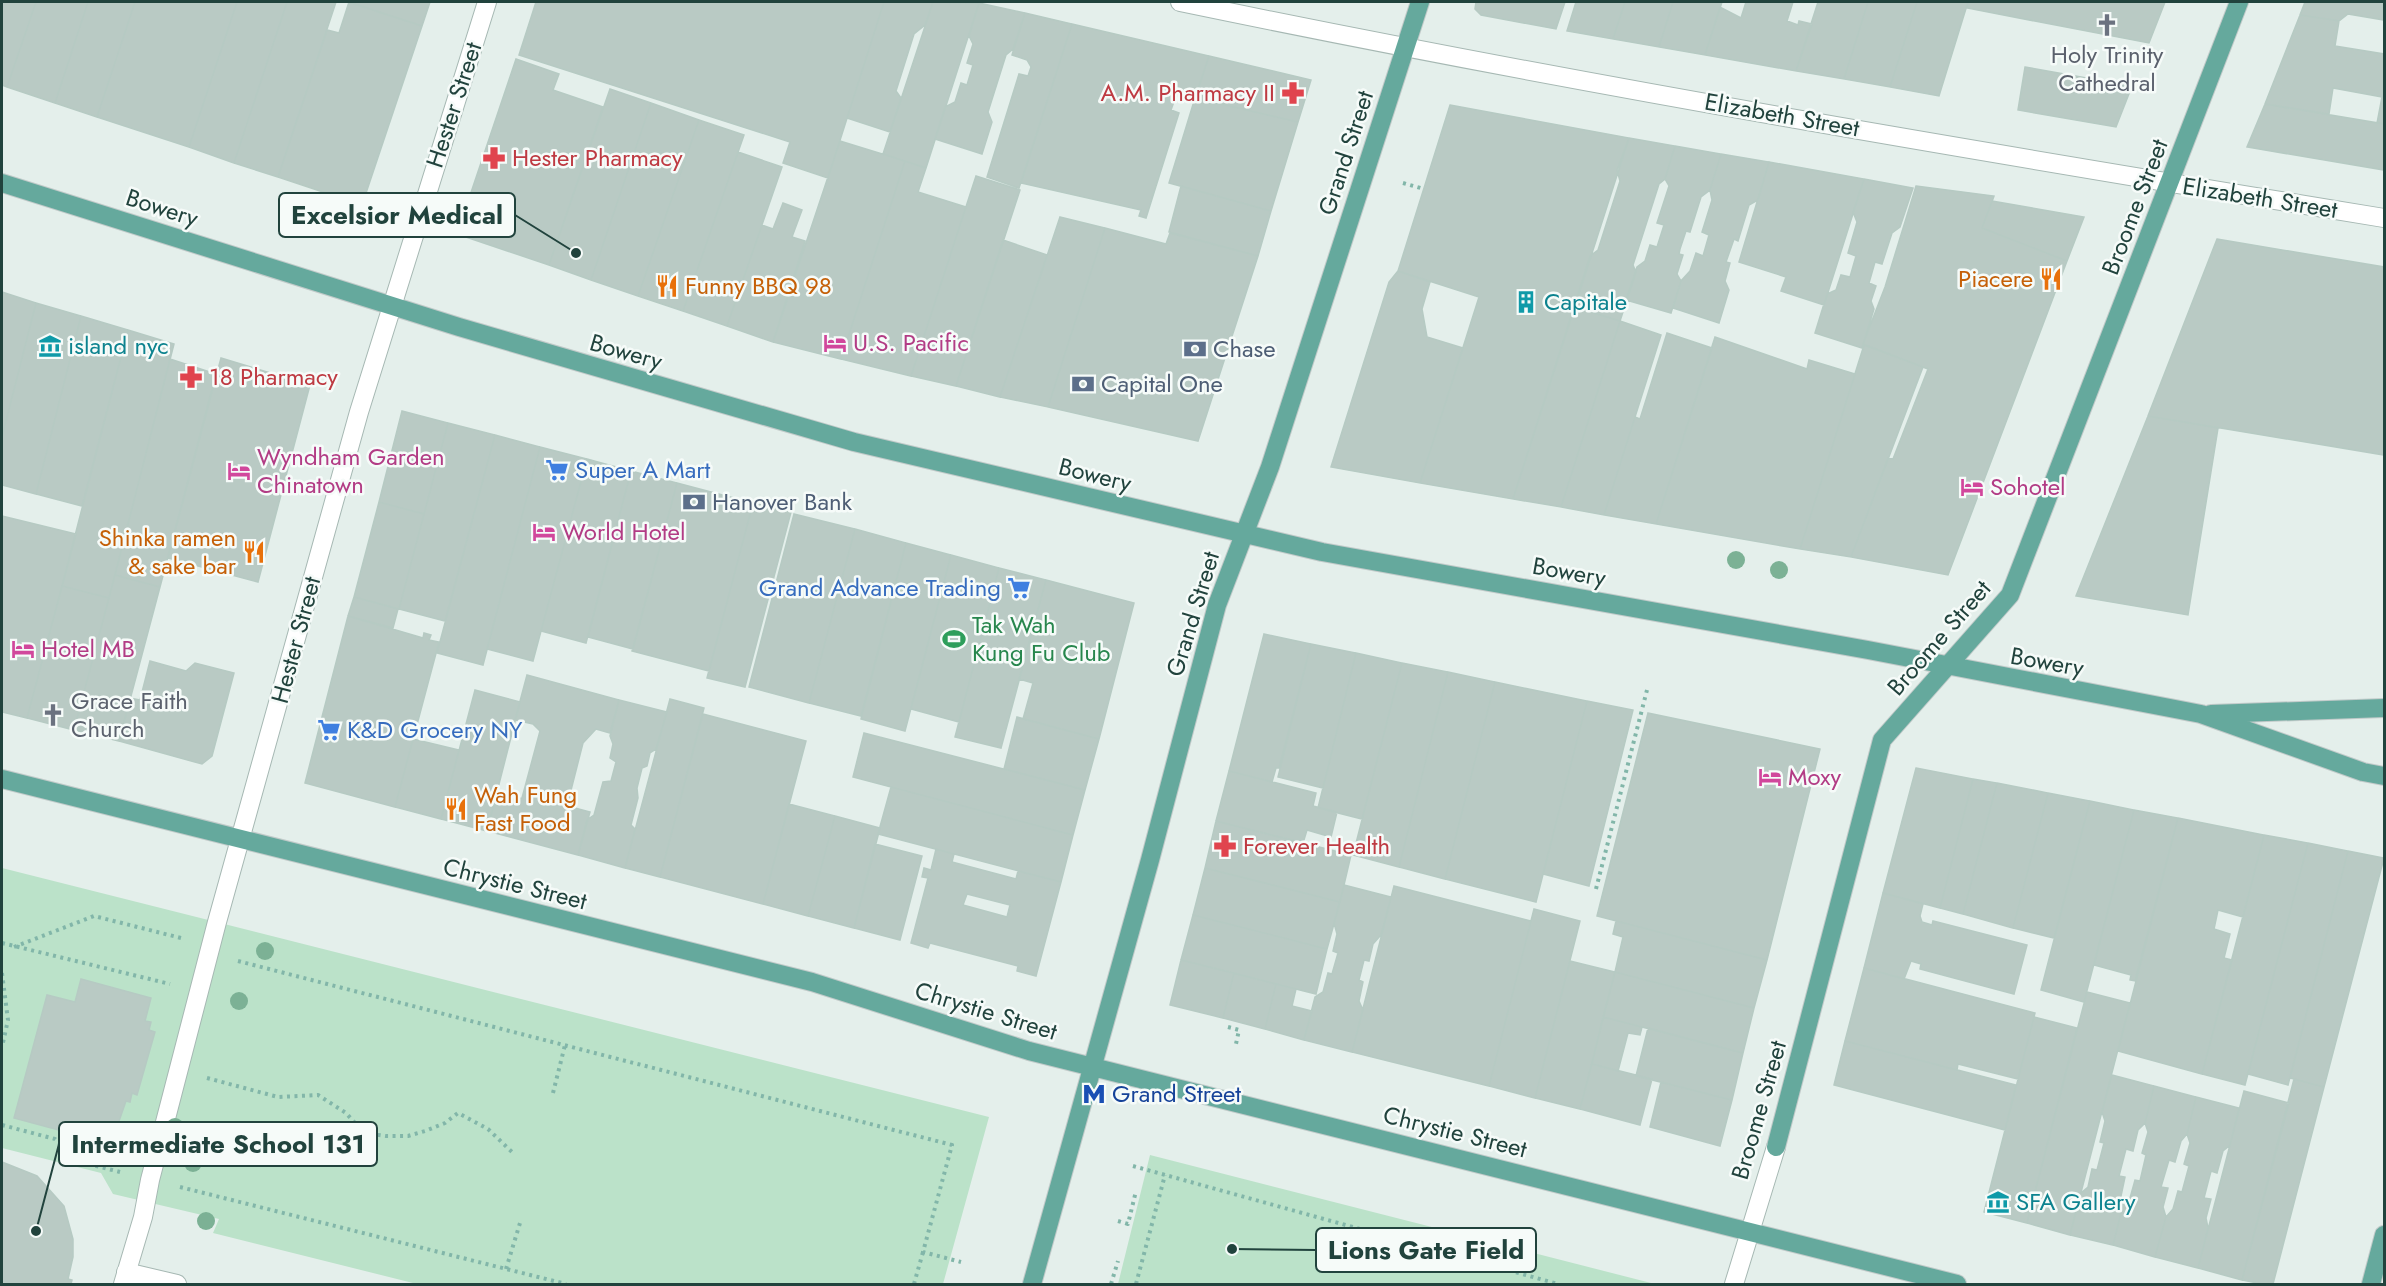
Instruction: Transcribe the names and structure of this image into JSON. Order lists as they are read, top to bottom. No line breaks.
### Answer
{"streets":{"main road":["Grand Street","Broome Street","Bowery","Chrystie Street"],"street":["Hester Street","Elizabeth Street"]},"crossings":[["Hester Street","Bowery"],["Hester Street","Chrystie Street"],["Elizabeth Street","Grand Street"],["Elizabeth Street","Broome Street"],["Grand Street","Bowery"],["Grand Street","Chrystie Street"],["Broome Street","Bowery"],["Broome Street","Chrystie Street"]],"places":{"church":["Holy Trinity Cathedral","Grace Faith Church"],"pharmacy":["A.M. Pharmacy II","Hester Pharmacy","18 Pharmacy","Forever Health"],"other":["Excelsior Medical","Intermediate School 131","Lions Gate Field"],"restaurant":["Piacere","Funny BBQ 98","Shinka ramen & sake bar","Wah Fung Fast Food"],"building":["Capitale"],"hotel":["U.S. Pacific","Wyndham Garden Chinatown","Sohotel","World Hotel","Hotel MB","Moxy"],"museum":["island nyc","SFA Gallery"],"bank":["Chase","Capital One","Hanover Bank"],"supermarket":["Super A Mart","Grand Advance Trading","K&D Grocery NY"],"sports":["Tak Wah Kung Fu Club"],"metro station":["Grand Street"]}}
